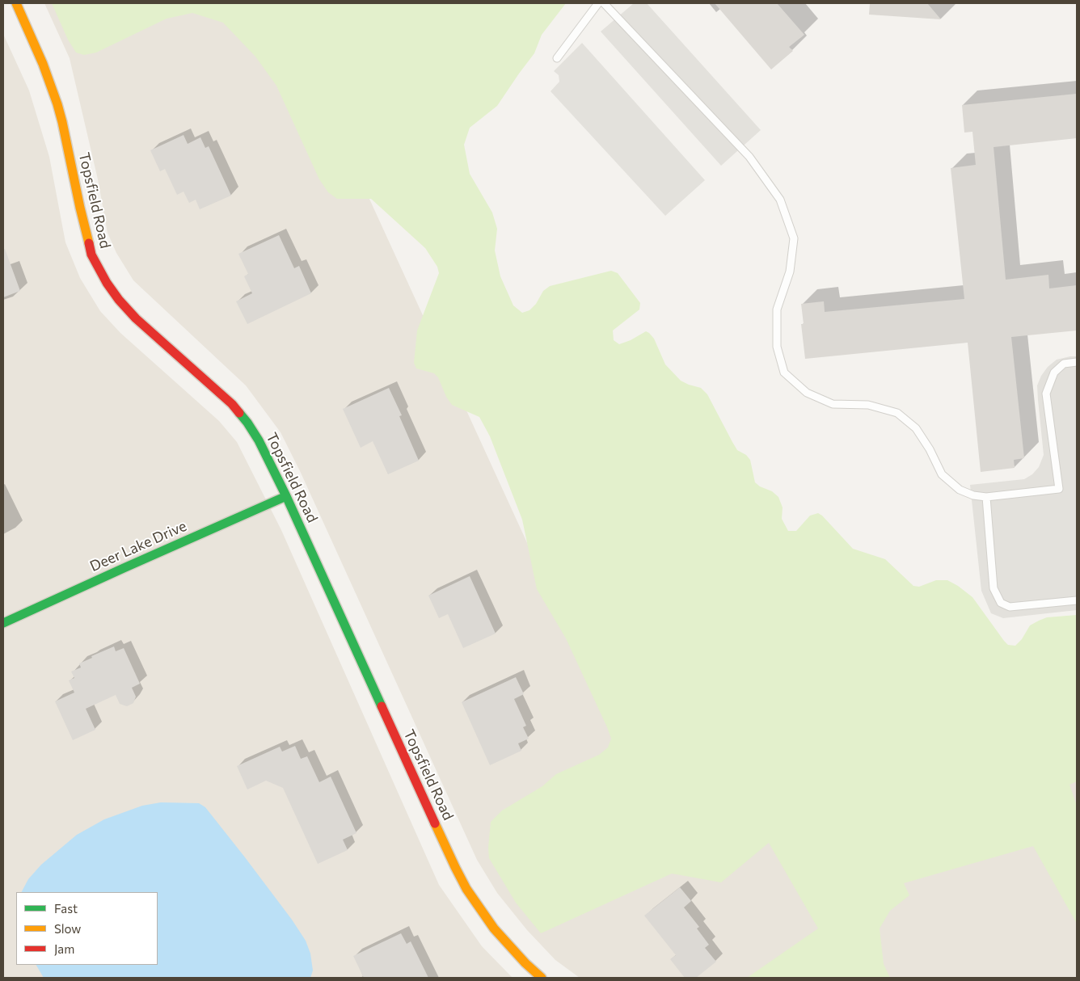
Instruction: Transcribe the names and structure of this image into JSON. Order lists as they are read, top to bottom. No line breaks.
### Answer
{"streets":{"street":["Topsfield Road","Deer Lake Drive"]},"crossings":[["Topsfield Road","Deer Lake Drive"]],"legend":["Fast","Slow","Jam"]}
